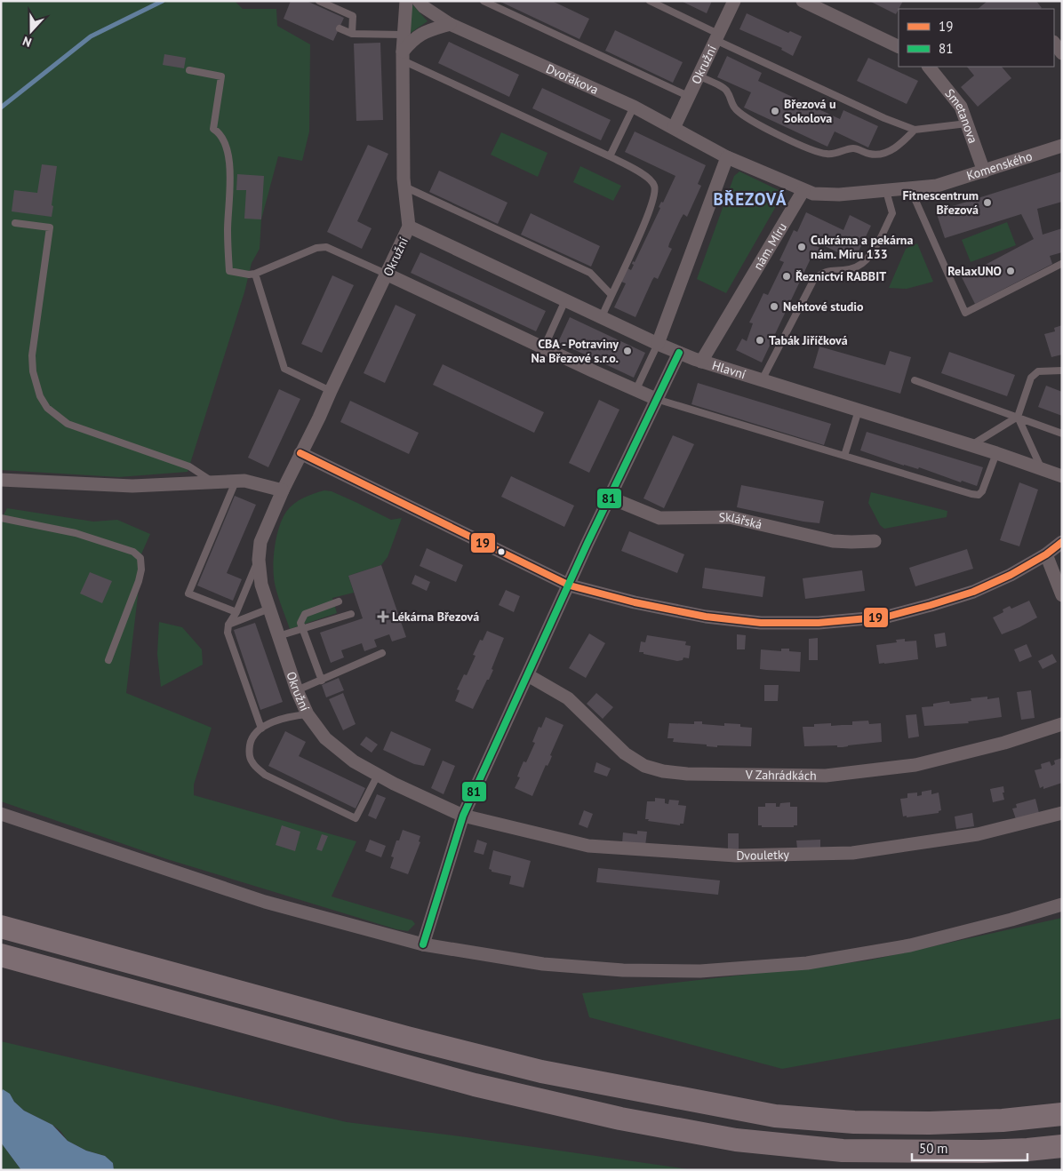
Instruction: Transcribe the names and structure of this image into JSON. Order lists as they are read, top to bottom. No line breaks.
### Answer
{"streets":{"street":["Okružní","Dvořákova","Smetanova","Komenského","nám. Míru","Hlavní","Sklářská","V Zahrádkách","Dvouletky"]},"crossings":[["Okružní","Dvořákova"],["Okružní","Hlavní"],["Okružní","Dvouletky"],["Smetanova","Komenského"],["Komenského","nám. Míru"],["nám. Míru","Hlavní"]],"districts":["BŘEZOVÁ"],"places":{"other":["Březová u Sokolova","Fitnescentrum Březová","Cukrárna a pekárna nám. Míru 133","RelaxUNO","Řeznictví RABBIT","Nehtové studio","Tabák Jiříčková","CBA - Potraviny Na Březové s.r.o."],"health":["Lékárna Březová"]},"lines":["transit line 81","transit line 19"],"legend":["19","81"],"scale_bar":"50 m","north":"bottom"}
